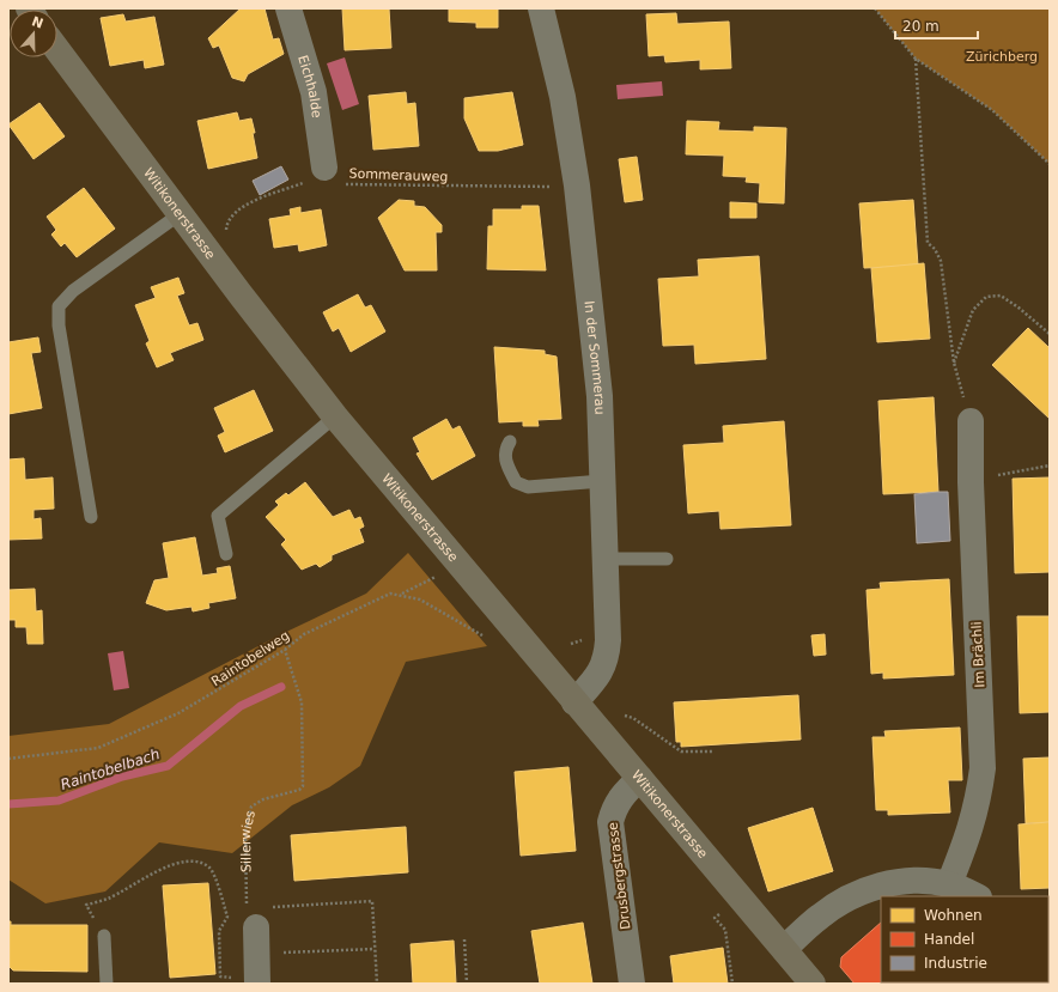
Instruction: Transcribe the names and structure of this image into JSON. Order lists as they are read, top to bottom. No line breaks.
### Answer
{"streets":{"main road":["Witikonerstrasse"],"street":["Eichhalde","In der Sommerau","Im Brächli","Drusbergstrasse"],"path":["Sommerauweg","Raintobelweg","Sillerwies"]},"crossings":[["Eichhalde","Sommerauweg"],["Sommerauweg","In der Sommerau"],["Witikonerstrasse","In der Sommerau"],["Witikonerstrasse","Drusbergstrasse"],["Raintobelweg","Sillerwies"]],"water":["Raintobelbach"],"parks":["Zürichberg"],"legend":["Wohnen","Handel","Industrie"],"scale_bar":"20 m","north":"top"}
